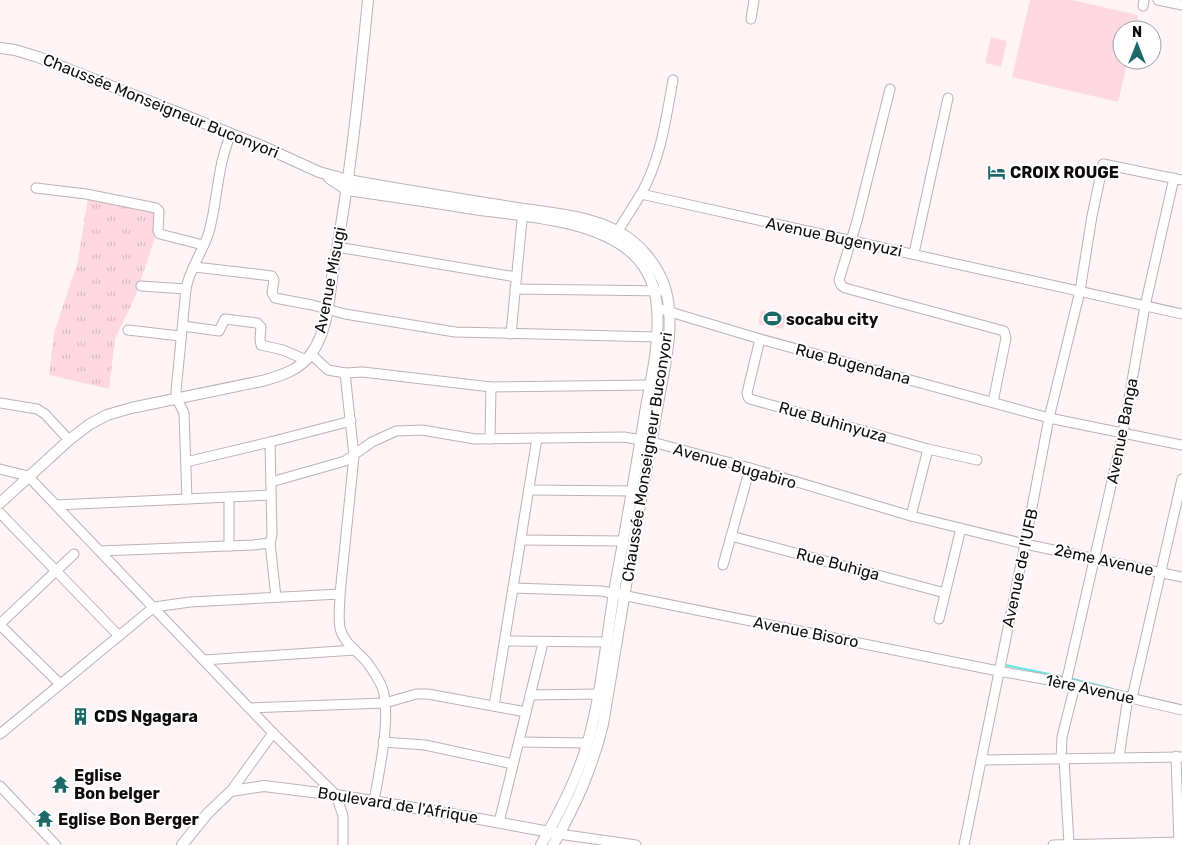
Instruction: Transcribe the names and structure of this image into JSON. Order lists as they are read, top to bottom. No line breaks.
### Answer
{"streets":{"street":["Chaussée Monseigneur Buconyori","Avenue Bugenyuzi","Avenue Misugi","Rue Bugendana","Rue Buhinyuza","Avenue Banga","Avenue Bugabiro","2ème Avenue","Rue Buhiga","Avenue de l'UFB","Avenue Bisoro","1ère Avenue","Boulevard de l'Afrique"]},"crossings":[["Chaussée Monseigneur Buconyori","Avenue Misugi"],["Chaussée Monseigneur Buconyori","Rue Bugendana"],["Chaussée Monseigneur Buconyori","Avenue Bugabiro"],["Chaussée Monseigneur Buconyori","Avenue Bisoro"],["Chaussée Monseigneur Buconyori","Boulevard de l'Afrique"],["Avenue Bugenyuzi","Avenue Banga"],["Avenue Bugenyuzi","Avenue de l'UFB"],["Rue Bugendana","Rue Buhinyuza"],["Rue Bugendana","Avenue Banga"],["Rue Bugendana","Avenue de l'UFB"],["Avenue Banga","2ème Avenue"],["Avenue Banga","Avenue de l'UFB"],["Avenue Banga","1ère Avenue"],["Avenue Bugabiro","2ème Avenue"],["Avenue Bugabiro","Avenue de l'UFB"],["2ème Avenue","Avenue de l'UFB"],["Avenue de l'UFB","Avenue Bisoro"],["Avenue de l'UFB","1ère Avenue"],["Avenue Bisoro","1ère Avenue"]],"places":{"hotel":["CROIX ROUGE"],"sports":["socabu city"],"building":["CDS Ngagara"],"temple":["Eglise Bon belger","Eglise Bon Berger"]},"north":"top"}
